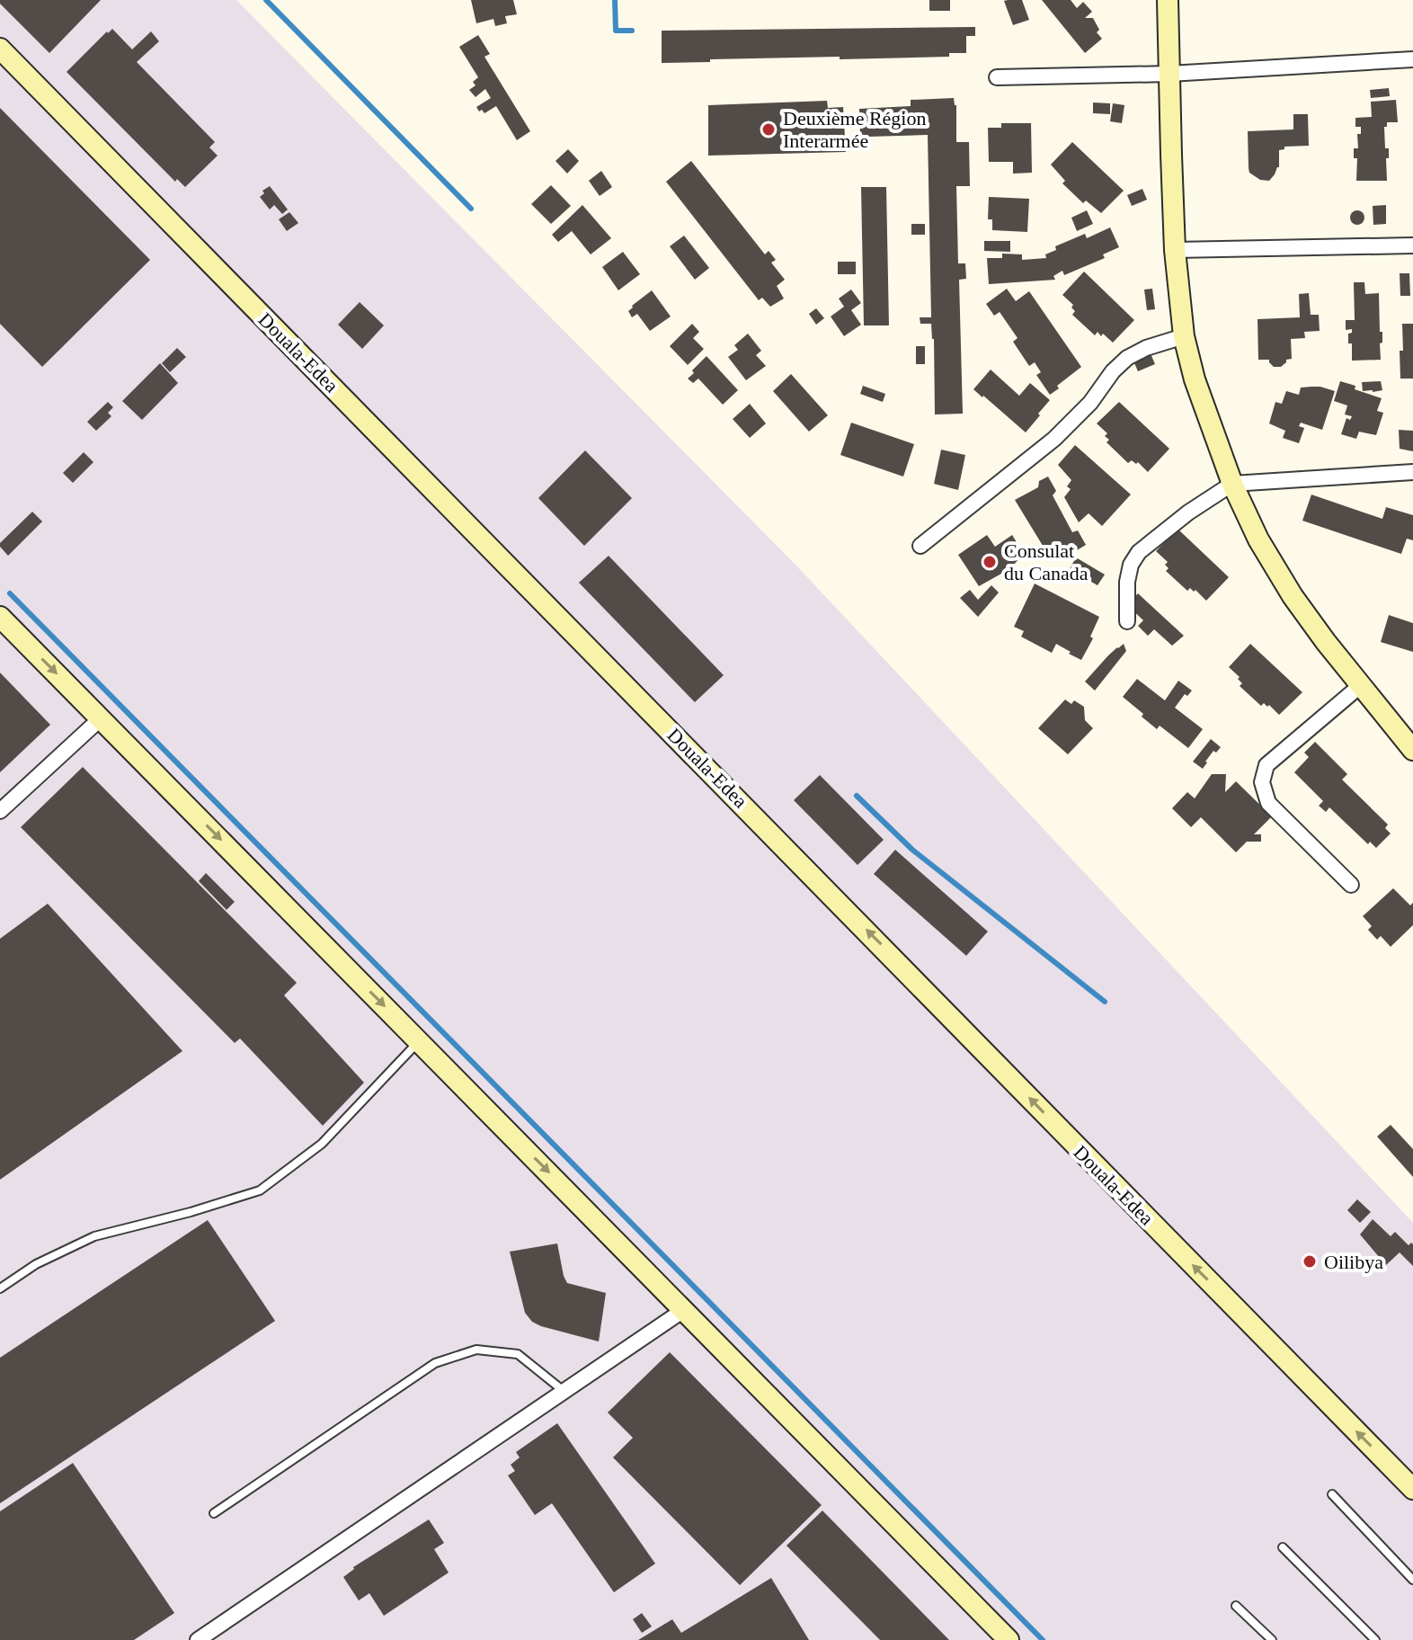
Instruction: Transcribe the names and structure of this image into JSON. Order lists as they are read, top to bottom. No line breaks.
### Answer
{"streets":{"main road":["Douala-Edea"]},"one_way":["Douala-Edea"],"places":["Deuxième Région Interarmée","Consulat du Canada","Oilibya"]}
